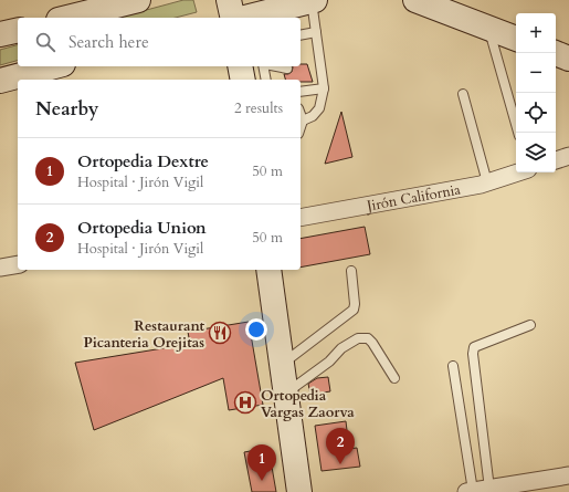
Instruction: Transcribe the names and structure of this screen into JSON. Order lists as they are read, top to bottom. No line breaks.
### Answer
{"streets":{"street":["Jirón California"]},"places":{"restaurant":["Restaurant Picanteria Orejitas"],"hospital":["Ortopedia Vargas Zaorva"]},"page":{"map_buttons":["+","−"],"search":"Search here","heading":["Nearby","2 results"],"list":[{"mark":"1","name":"Ortopedia Dextre","note":"Hospital · Jirón Vigil","value":"50 m"},{"mark":"2","name":"Ortopedia Union","note":"Hospital · Jirón Vigil","value":"50 m"}],"pins":["2","1"]}}
